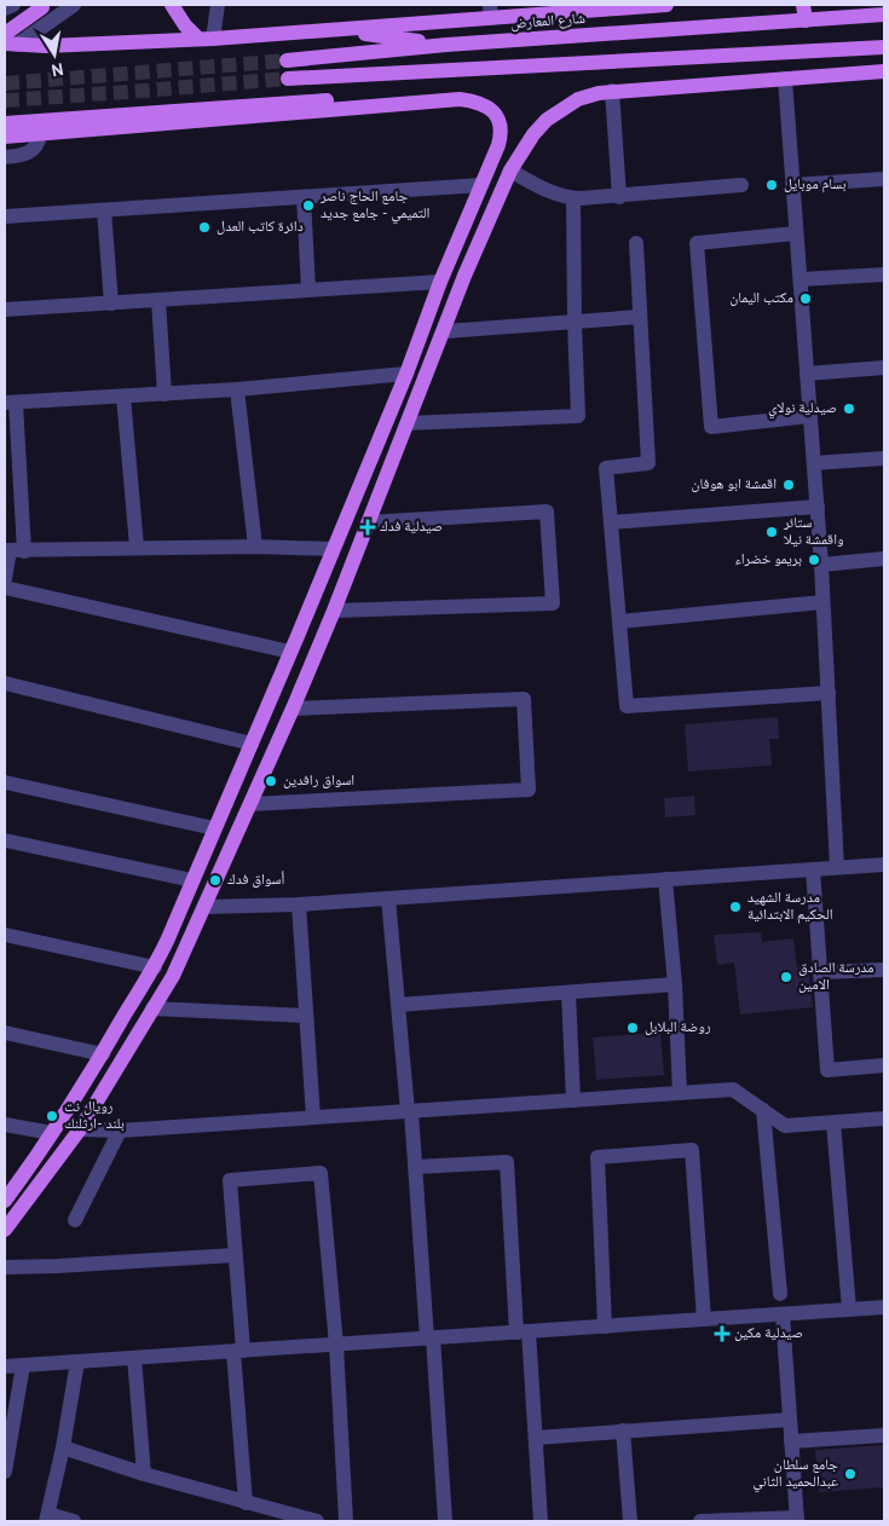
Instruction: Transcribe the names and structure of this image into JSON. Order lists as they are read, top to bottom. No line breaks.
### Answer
{"streets":{"main road":["شارع المعارض"]},"places":{"other":["بسام موبايل","جامع الحاج ناصر التميمي - جامع جديد","دائرة كاتب العدل","مكتب اليمان","صيدلية نولاي","اقمشة ابو هوفان","ستائر واقمشة نيلا","بريمو خضراء","اسواق رافدين","أسواق فدك","مدرسة الشهيد الحكيم الابتدائية","مدرسة الصادق الامين","روضة البلابل","رويال نت بلند -ارثلنك","جامع سلطان عبدالحميد الثاني"],"health":["صيدلية فدك","صيدلية مكين"]},"north":"bottom"}
